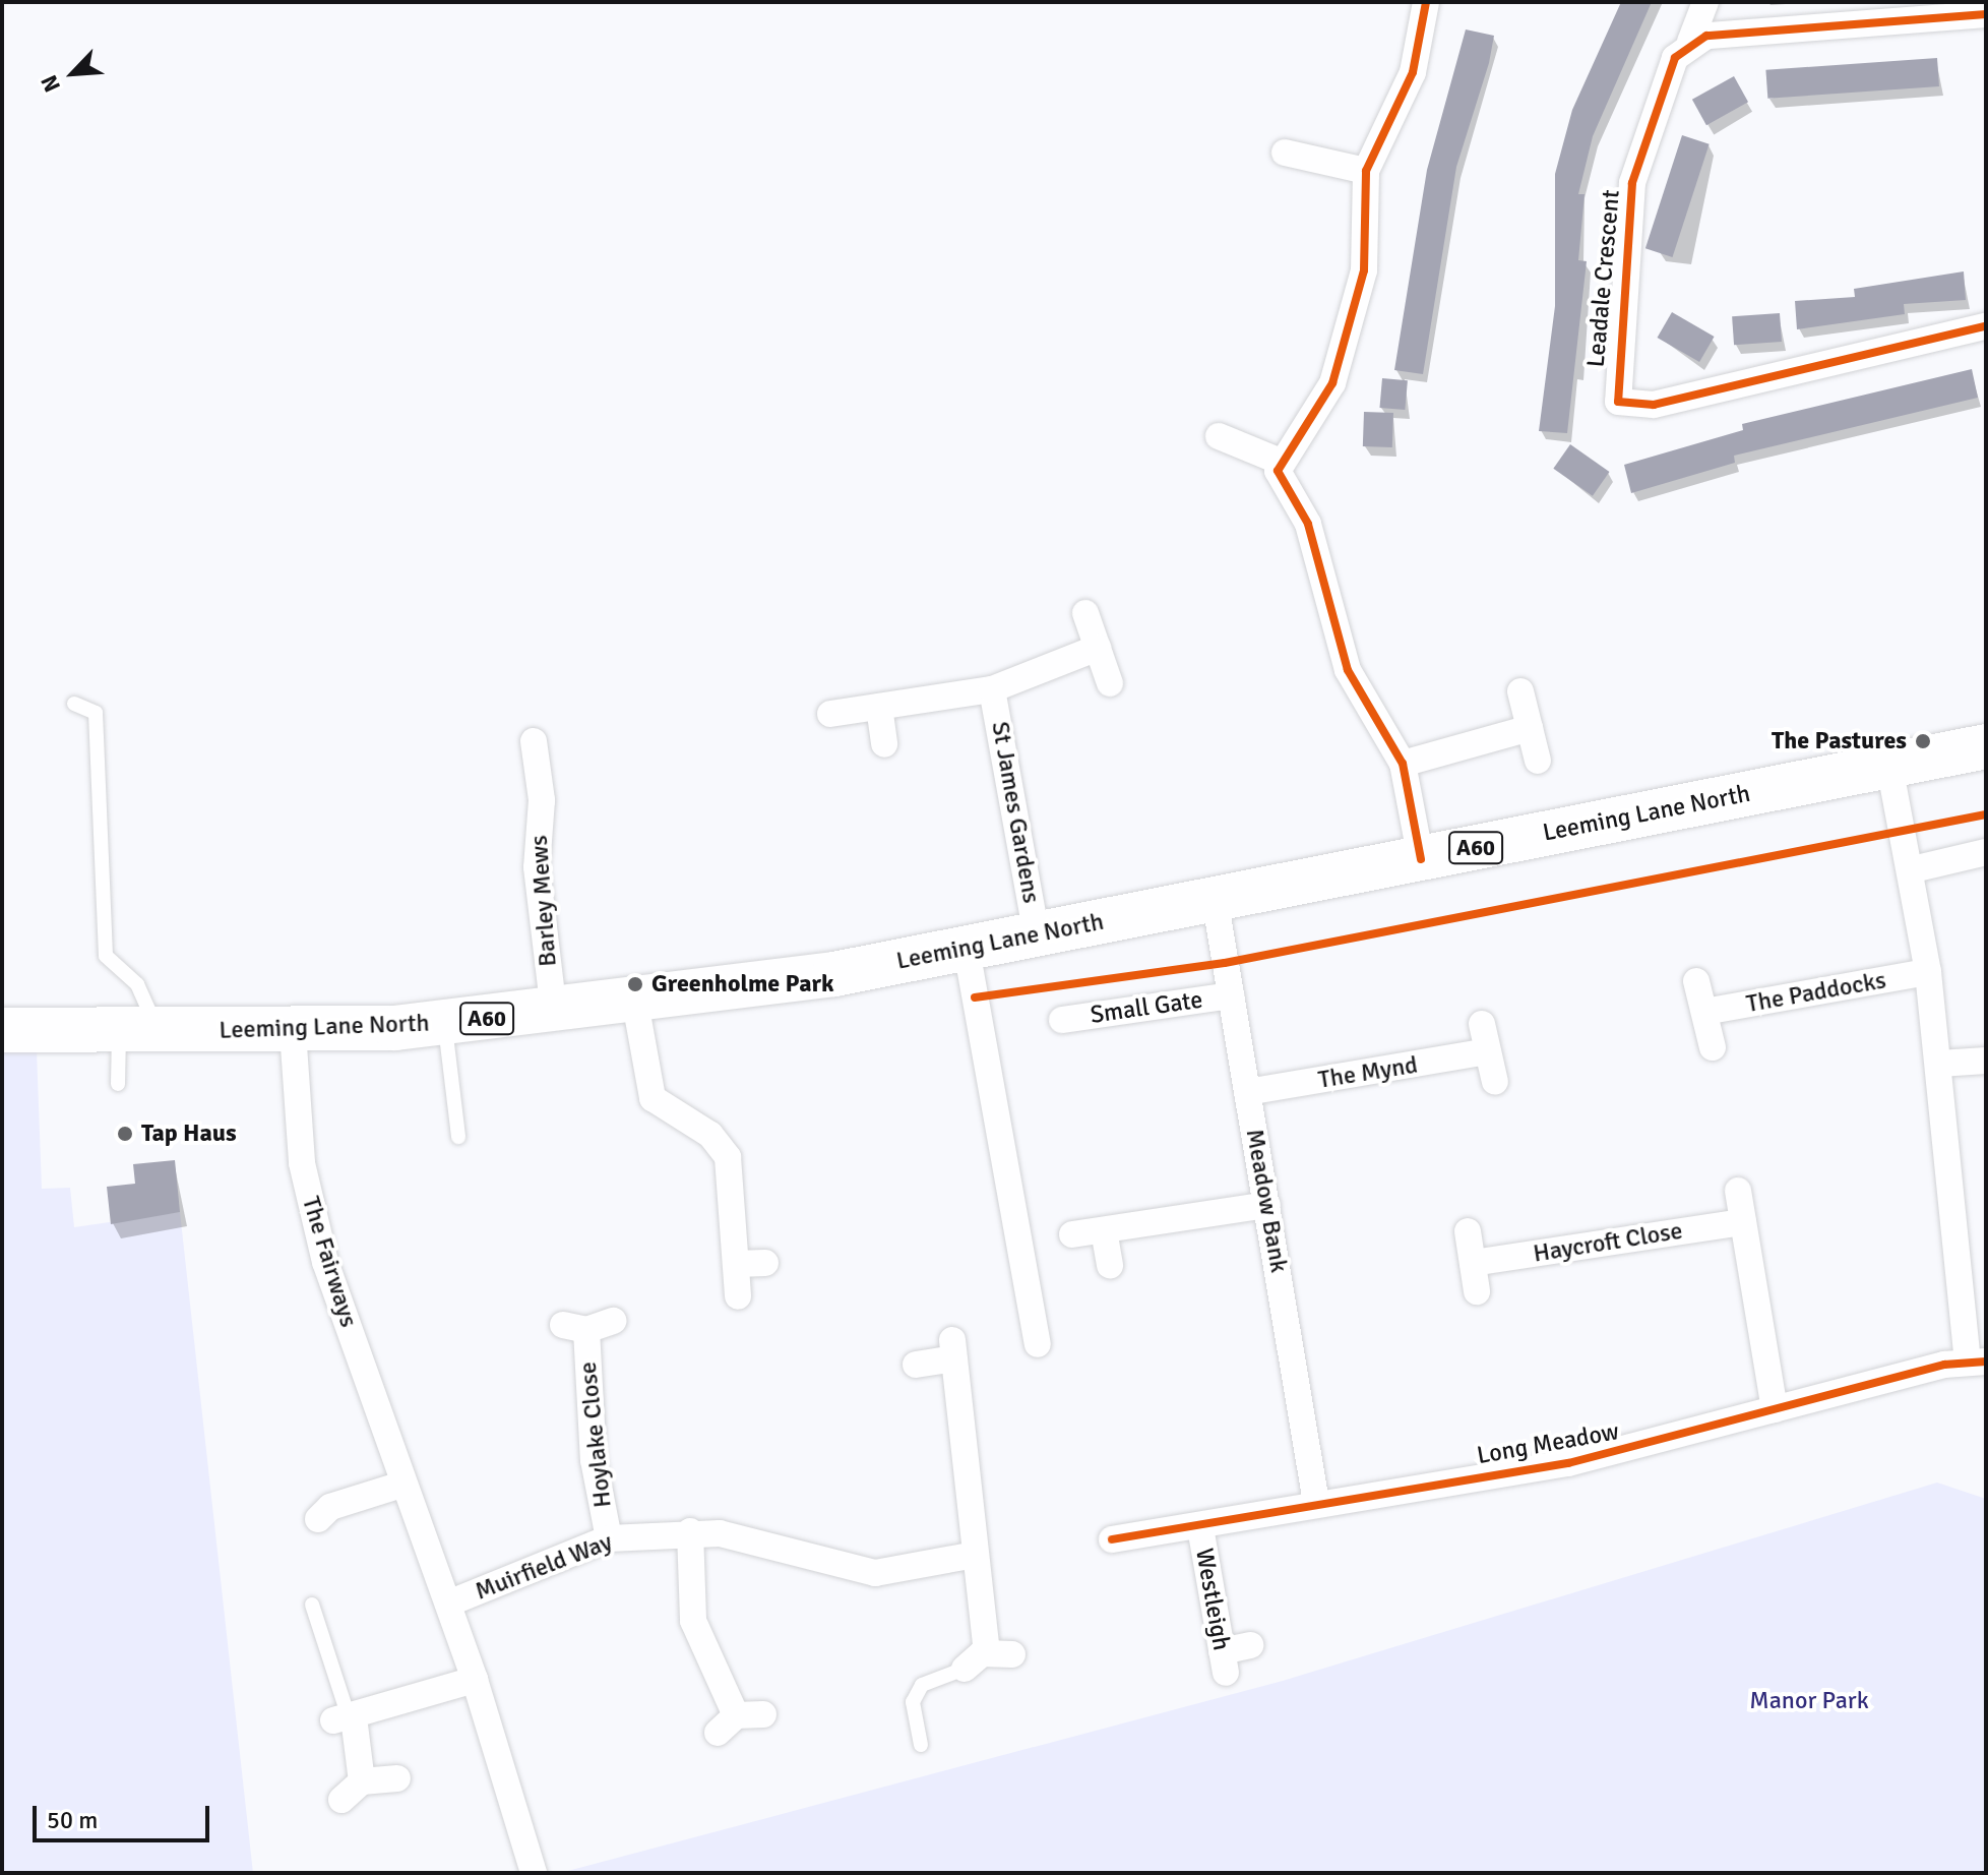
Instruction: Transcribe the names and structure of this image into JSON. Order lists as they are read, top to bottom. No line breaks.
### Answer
{"streets":{"highway":["Leeming Lane North","A60"],"street":["Leadale Crescent","St James Gardens","Barley Mews","The Paddocks","Small Gate","The Mynd","Meadow Bank","Haycroft Close","The Fairways","Hoylake Close","Long Meadow","Muirfield Way","Westleigh"]},"crossings":[["St James Gardens","Leeming Lane North"],["Leeming Lane North","Barley Mews"],["Leeming Lane North","Meadow Bank"],["Leeming Lane North","The Fairways"],["Small Gate","Meadow Bank"],["The Mynd","Meadow Bank"],["Meadow Bank","Long Meadow"],["The Fairways","Muirfield Way"],["Hoylake Close","Muirfield Way"],["Long Meadow","Westleigh"]],"parks":["Manor Park"],"places":["The Pastures","Greenholme Park","Tap Haus"],"scale_bar":"50 m","north":"bottom left"}
